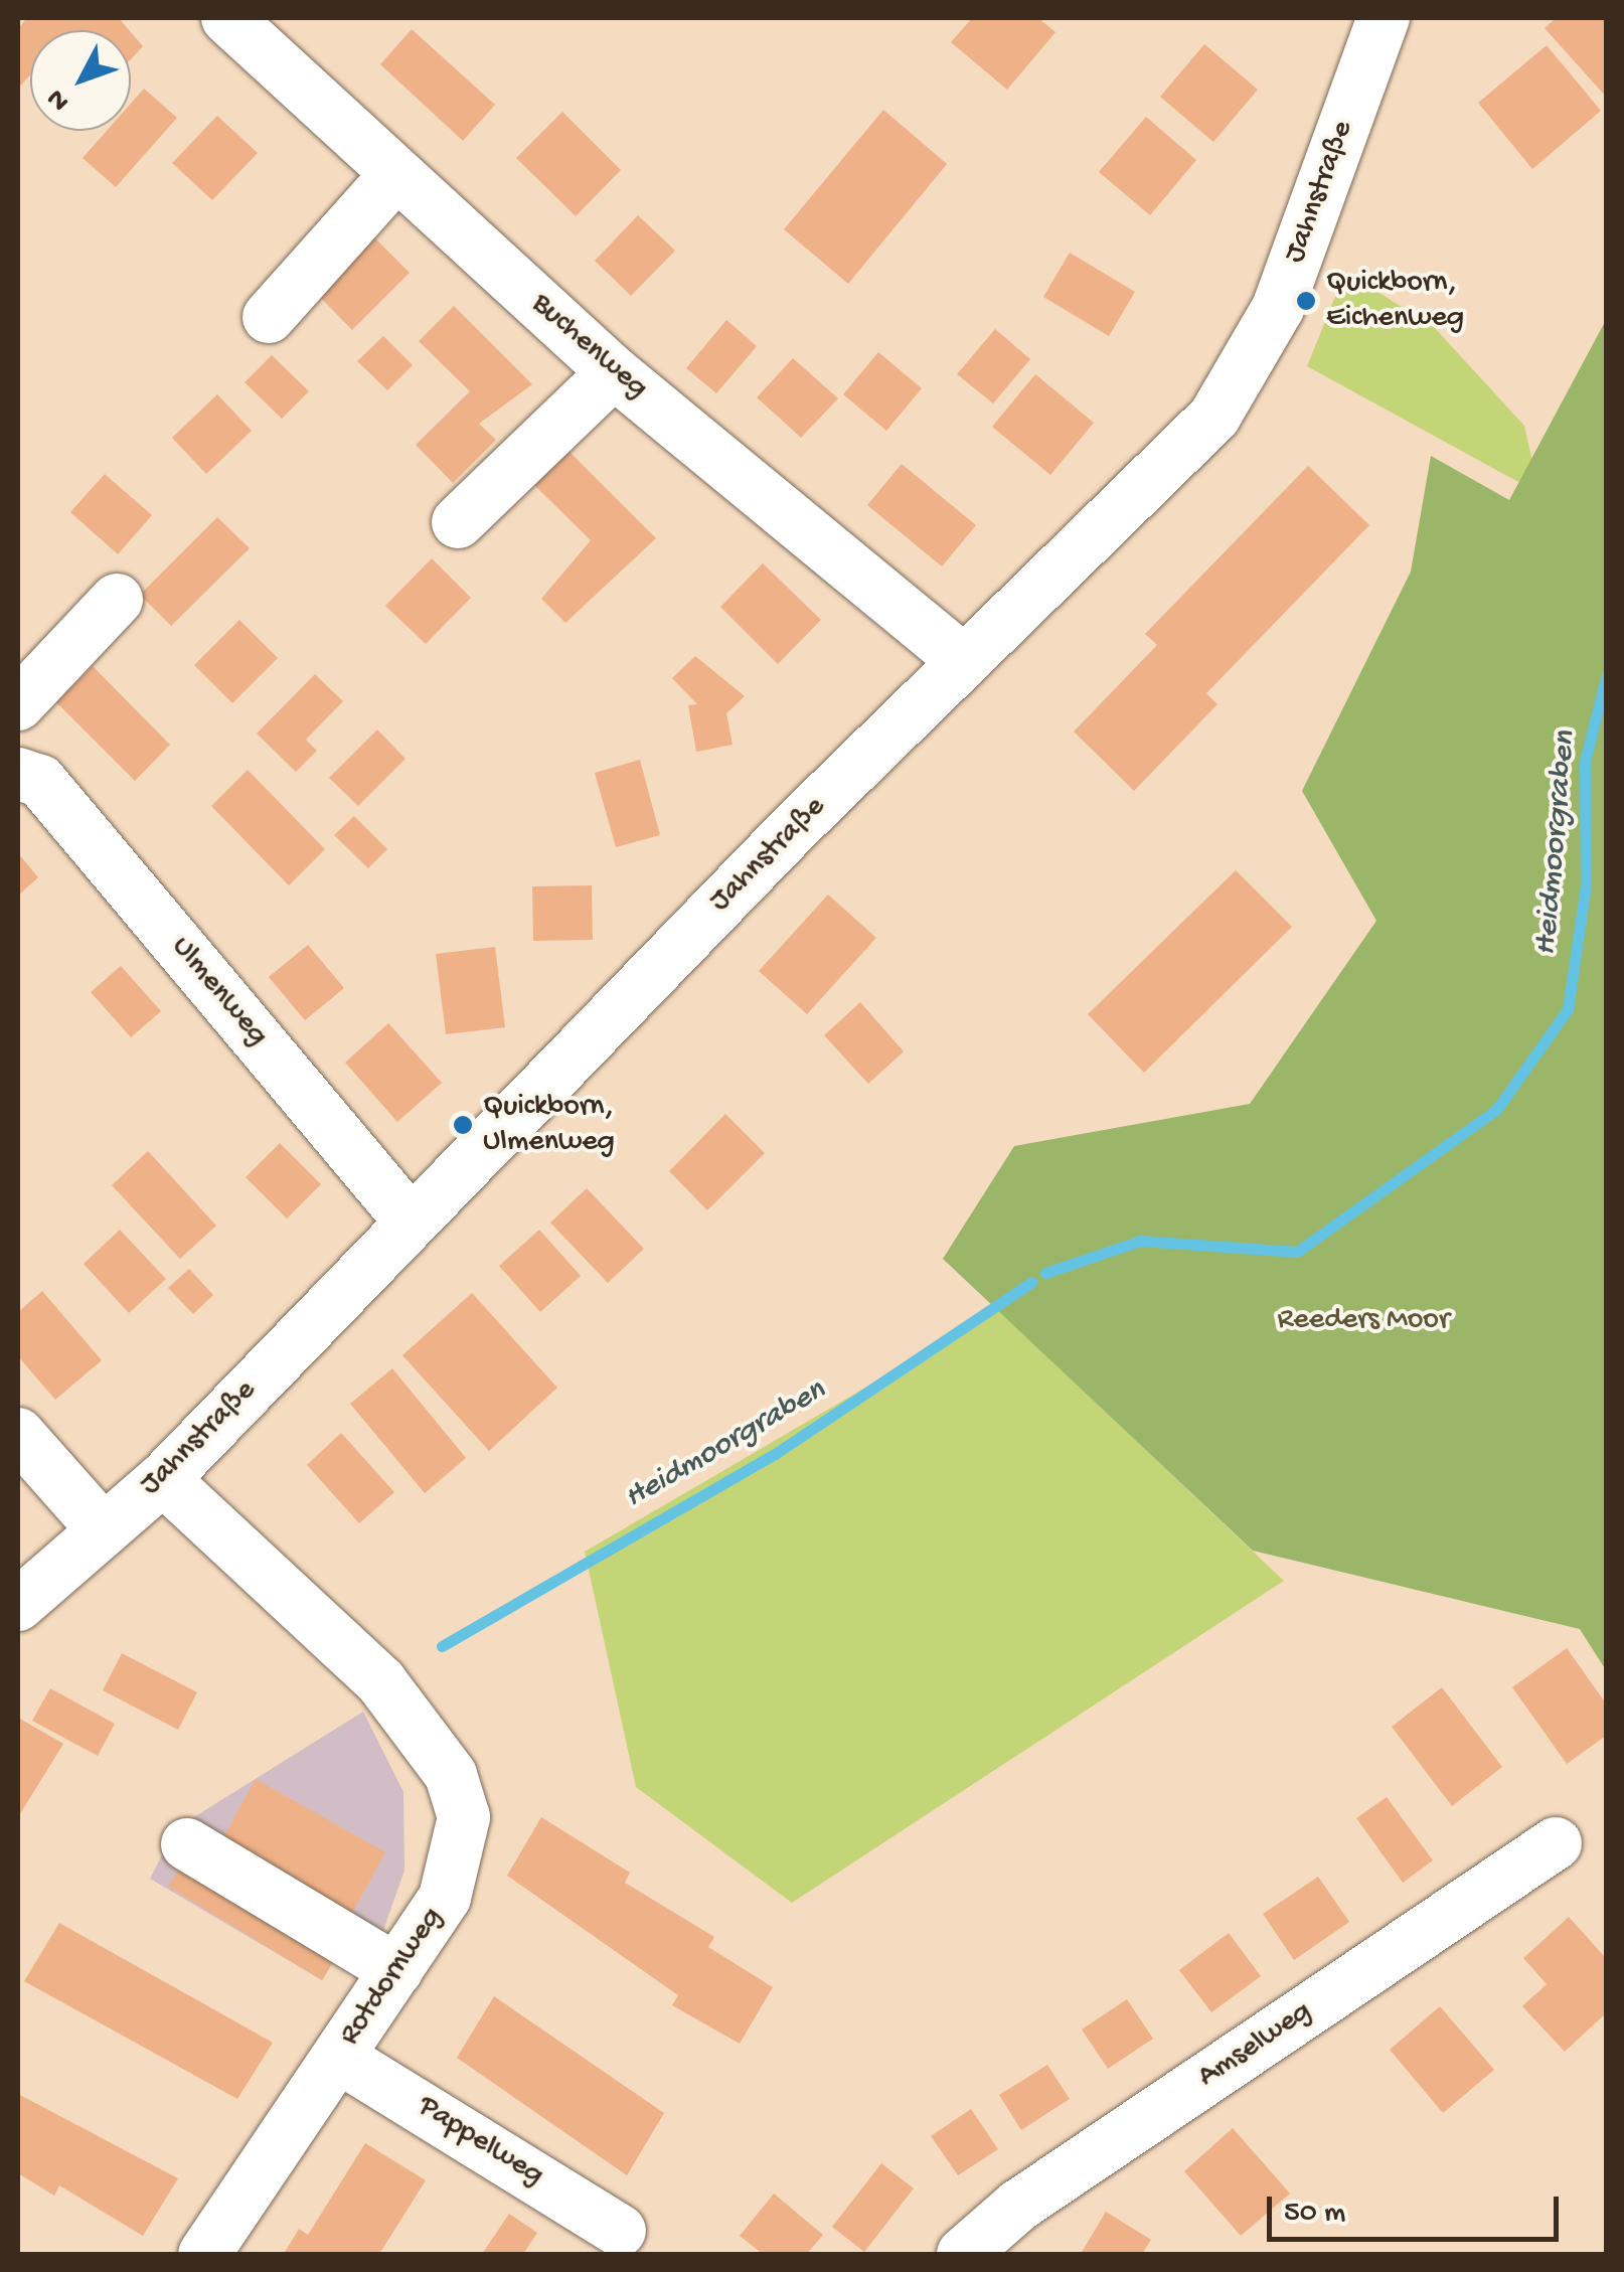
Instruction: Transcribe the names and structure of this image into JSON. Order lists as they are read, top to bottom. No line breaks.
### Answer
{"streets":{"street":["Jahnstraße","Buchenweg","Ulmenweg","Rotdornweg","Amselweg","Pappelweg"]},"crossings":[["Jahnstraße","Buchenweg"],["Jahnstraße","Ulmenweg"],["Jahnstraße","Rotdornweg"],["Rotdornweg","Pappelweg"]],"water":["Heidmoorgraben"],"parks":["Reeders Moor"],"places":["Quickborn, Eichenweg","Quickborn, Ulmenweg"],"scale_bar":"50 m","north":"bottom left"}
